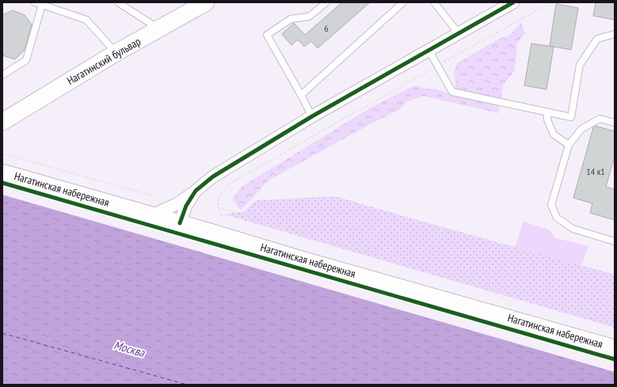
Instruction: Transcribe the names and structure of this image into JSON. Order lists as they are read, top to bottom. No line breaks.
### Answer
{"streets":{"main road":["Нагатинский бульвар","Нагатинская набережная"]},"water":["Москва"],"house_numbers":["6","14 к1"]}
